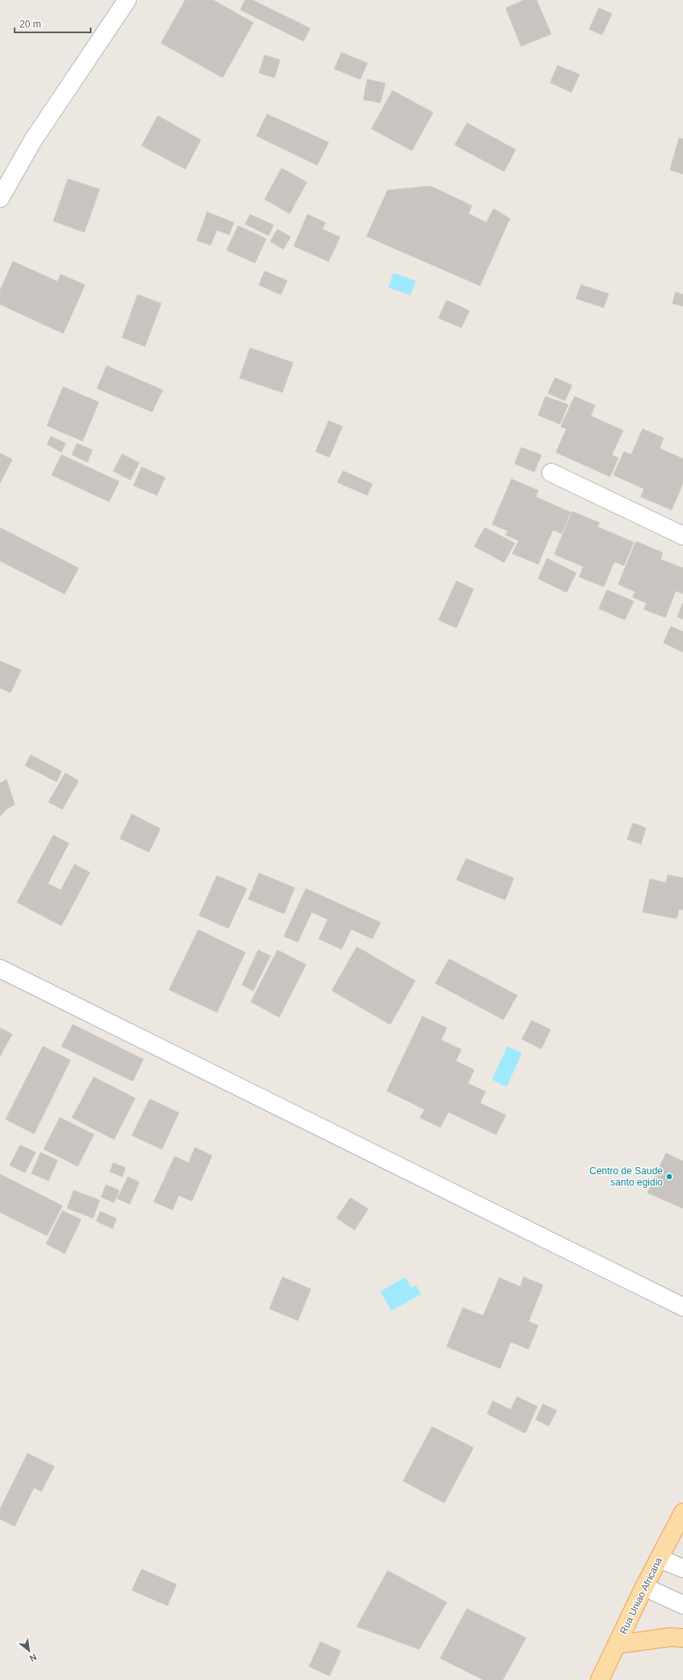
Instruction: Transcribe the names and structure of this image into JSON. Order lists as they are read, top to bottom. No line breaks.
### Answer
{"streets":{"main road":["Rua Uniao Africana"]},"places":["Centro de Saude santo egidio"],"scale_bar":"20 m","north":"bottom right"}
